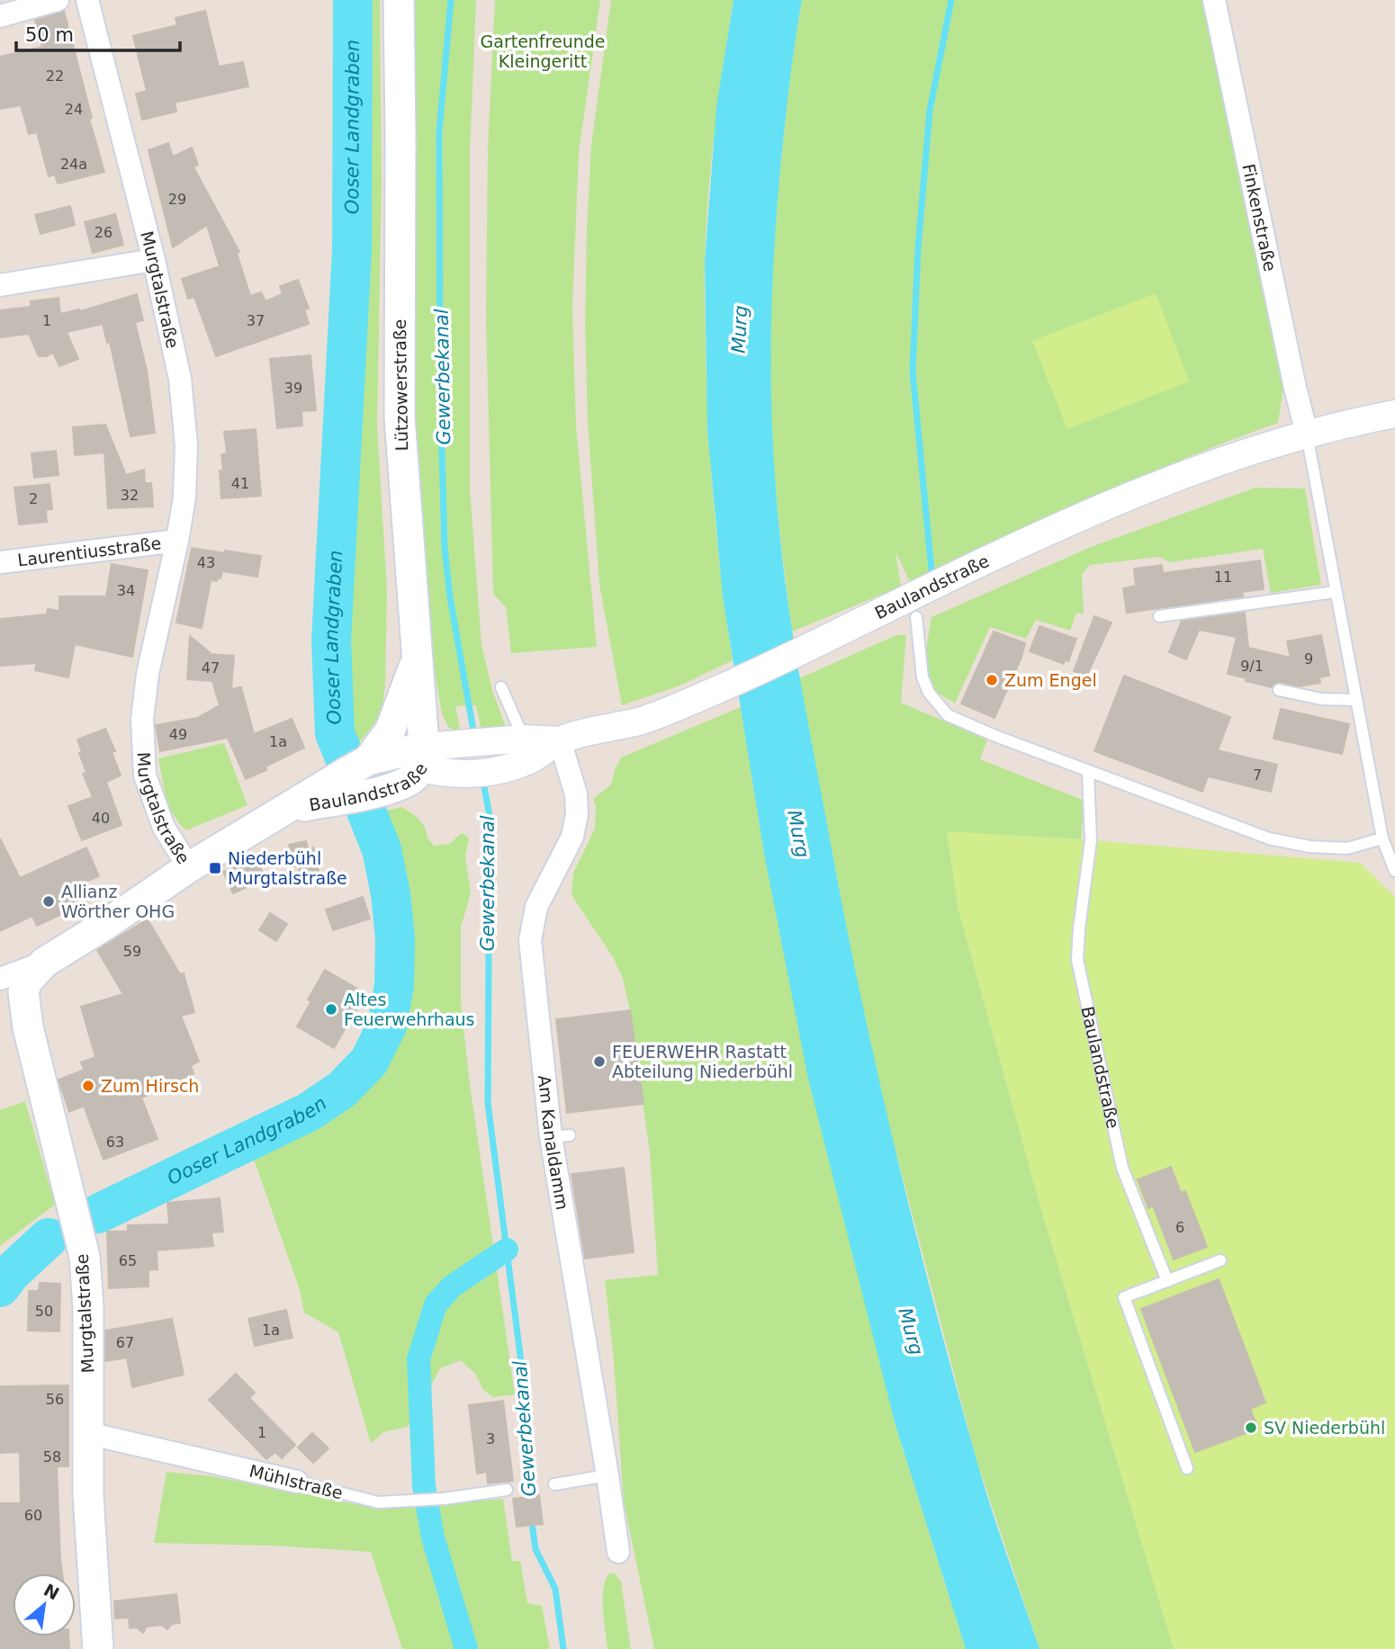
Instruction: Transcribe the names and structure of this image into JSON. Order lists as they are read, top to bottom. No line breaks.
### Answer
{"streets":{"main road":["Murgtalstraße","Lützowerstraße","Baulandstraße"],"street":["Finkenstraße","Laurentiusstraße","Am Kanaldamm","Mühlstraße"]},"crossings":[["Finkenstraße","Baulandstraße"],["Murgtalstraße","Laurentiusstraße"],["Murgtalstraße","Baulandstraße"],["Murgtalstraße","Mühlstraße"],["Lützowerstraße","Baulandstraße"],["Baulandstraße","Am Kanaldamm"]],"water":["Ooser Landgraben","Murg","Gewerbekanal"],"parks":["Gartenfreunde Kleingeritt"],"places":{"other":["Zum Engel","Allianz Wörther OHG","Altes Feuerwehrhaus","FEUERWEHR Rastatt Abteilung Niederbühl","Zum Hirsch","SV Niederbühl"],"transit":["Niederbühl Murgtalstraße"]},"house_numbers":["22","24","24a","29","26","1","37","39","41","32","2","43","11","34","9","9/1","47","49","1a","7","40","59","63","6","65","50","1a","67","56","1","3","58","60"],"scale_bar":"50 m","north":"top right"}
